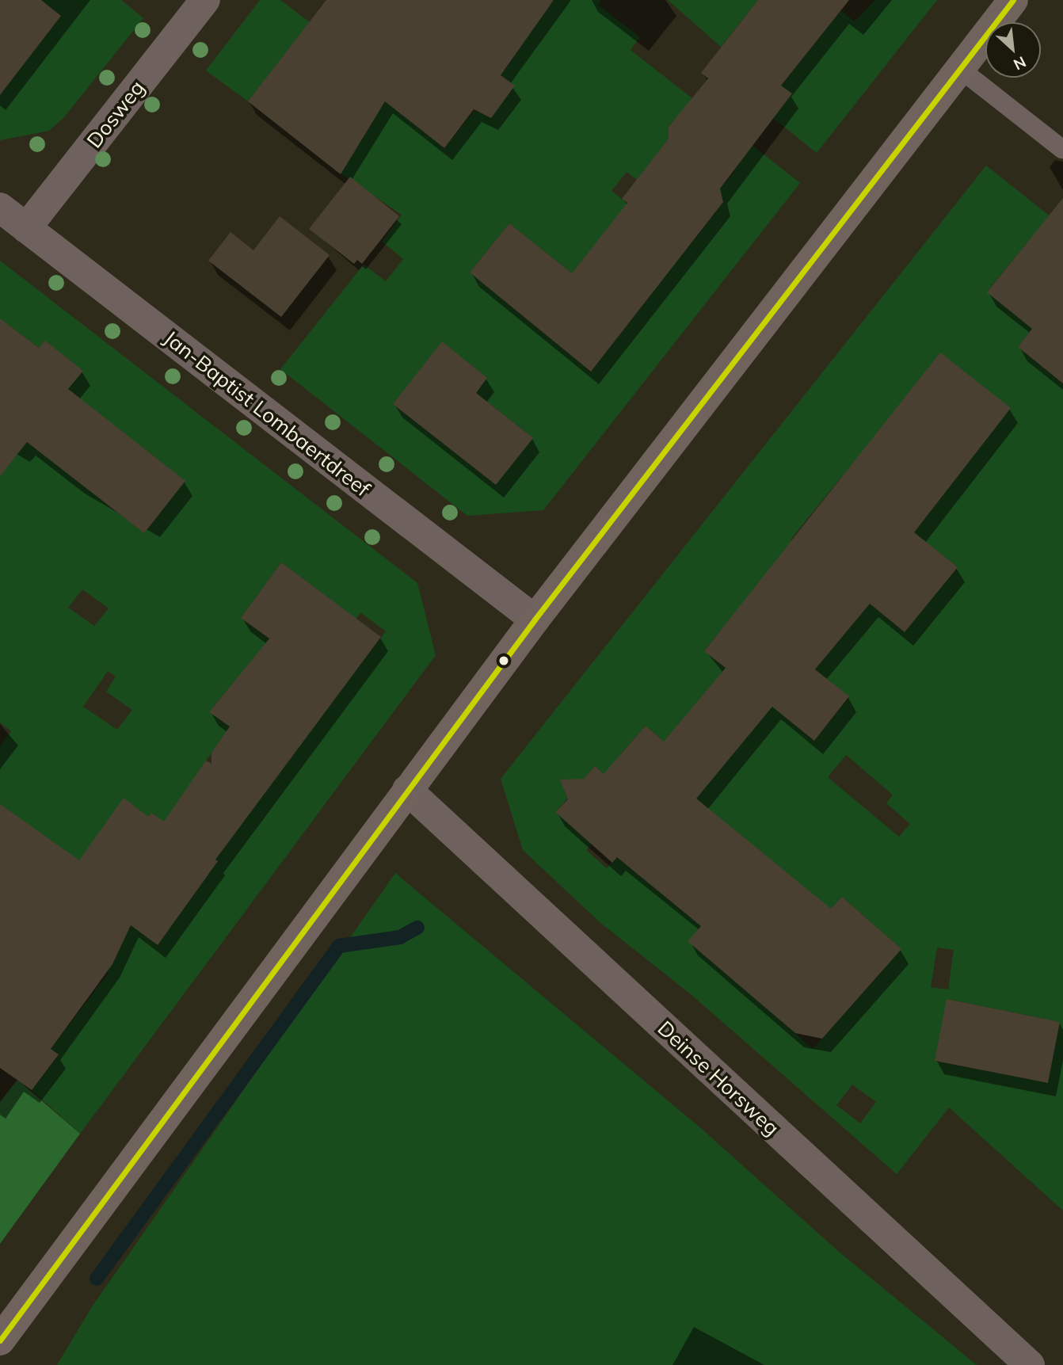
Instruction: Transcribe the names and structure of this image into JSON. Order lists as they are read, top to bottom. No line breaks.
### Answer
{"streets":{"street":["Dosweg","Jan-Baptist Lombaertdreef","Deinse Horsweg"]},"crossings":[["Dosweg","Jan-Baptist Lombaertdreef"]],"north":"bottom right"}
